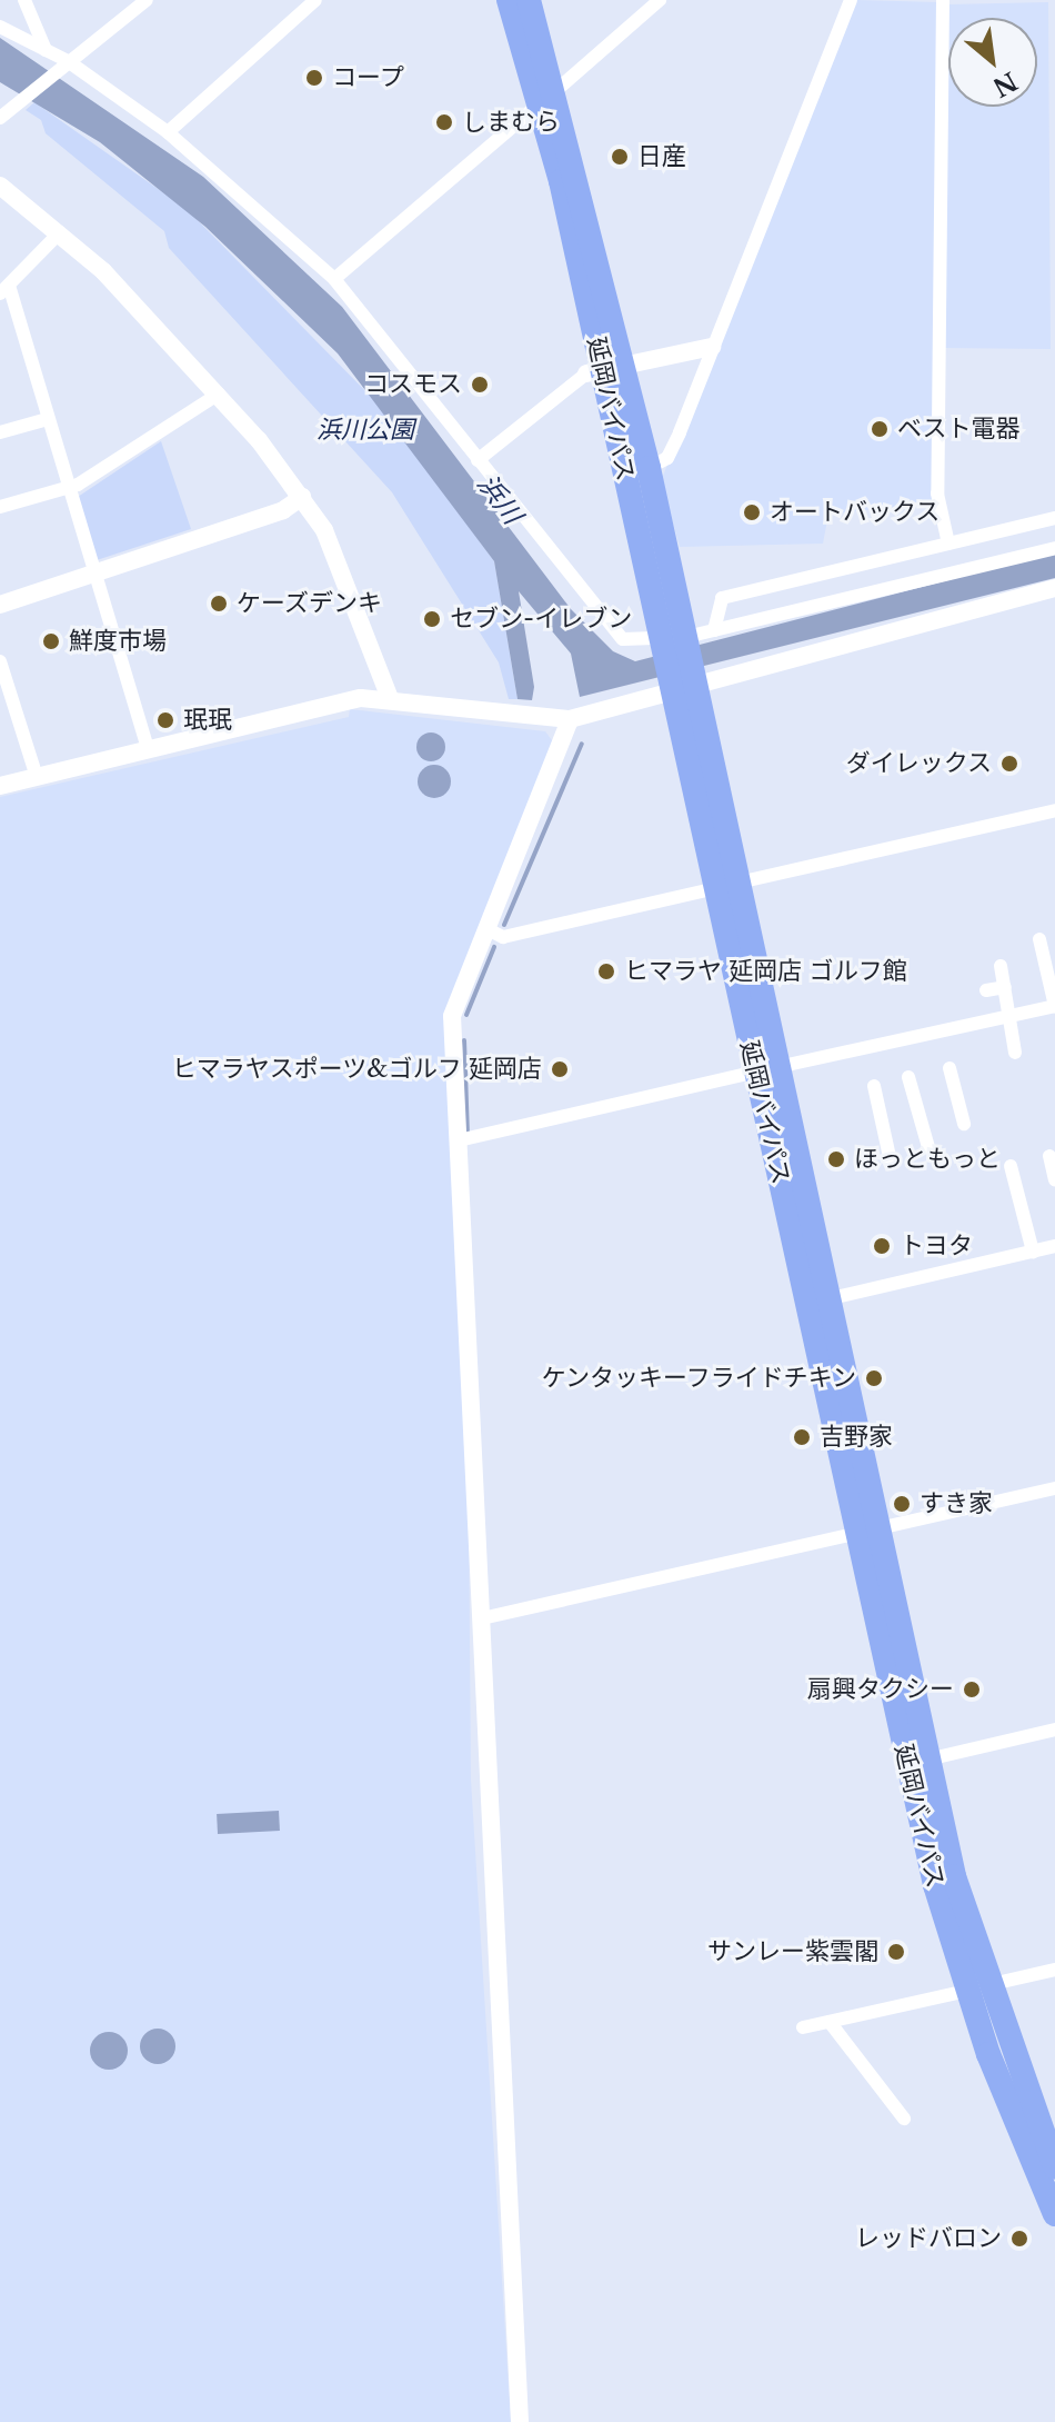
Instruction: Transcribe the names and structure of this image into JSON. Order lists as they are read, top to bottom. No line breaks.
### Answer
{"streets":{"highway":["延岡バイパス"]},"water":["浜川"],"parks":["浜川公園"],"places":["コープ","しまむら","日産","コスモス","ベスト電器","オートバックス","ケーズデンキ","セブン-イレブン","鮮度市場","珉珉","ダイレックス","ヒマラヤ 延岡店 ゴルフ館","ヒマラヤスポーツ&ゴルフ 延岡店","ほっともっと","トヨタ","ケンタッキーフライドチキン","吉野家","すき家","扇興タクシー","サンレー紫雲閣","レッドバロン"],"north":"bottom right"}
